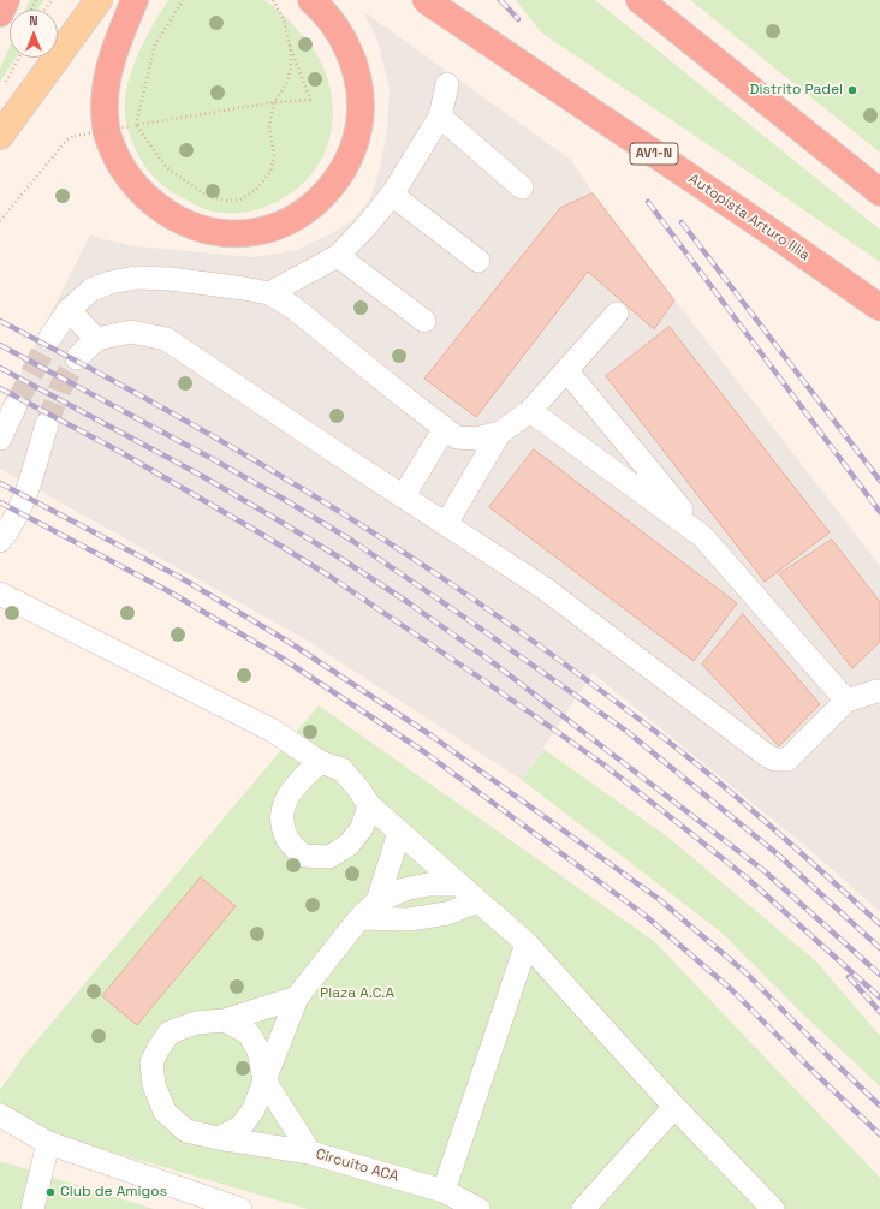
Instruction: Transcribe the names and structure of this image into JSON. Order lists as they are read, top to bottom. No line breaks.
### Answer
{"streets":{"highway":["AV1-N","Autopista Arturo Illia"],"street":["Circuito ACA"]},"parks":["Plaza A.C.A"],"places":["Distrito Padel","Club de Amigos"],"north":"top"}
